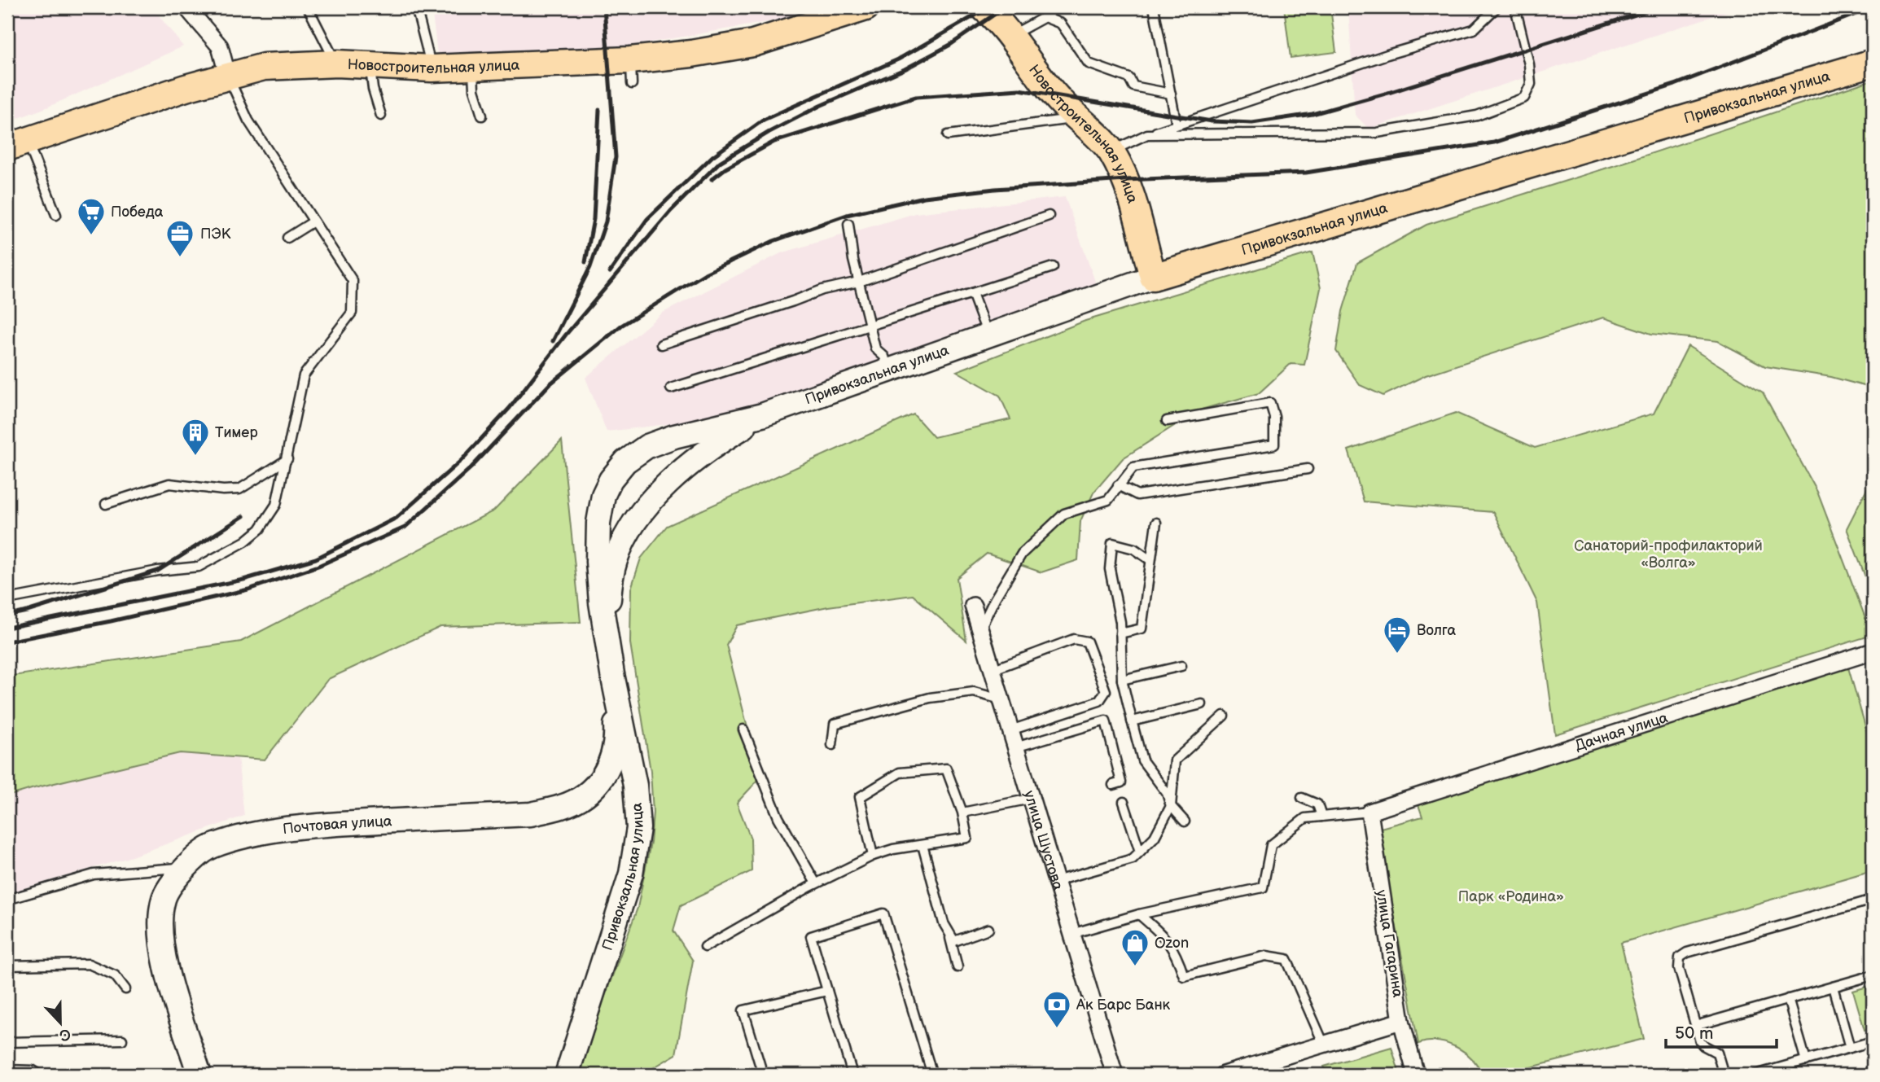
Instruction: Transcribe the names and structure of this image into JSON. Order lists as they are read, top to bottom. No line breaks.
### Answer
{"streets":{"main road":["Новостроительная улица","Привокзальная улица","Почтовая улица"],"street":["Дачная улица","улица Шустова","улица Гагарина"]},"crossings":[["Новостроительная улица","Привокзальная улица"],["Привокзальная улица","Почтовая улица"],["Дачная улица","улица Гагарина"]],"parks":["Санаторий-профилакторий «Волга»","Парк «Родина»"],"places":{"supermarket":["Победа"],"office":["ПЭК"],"building":["Тимер"],"hotel":["Волга"],"shop":["Ozon"],"bank":["Ак Барс Банк"]},"scale_bar":"50 m","north":"bottom"}
